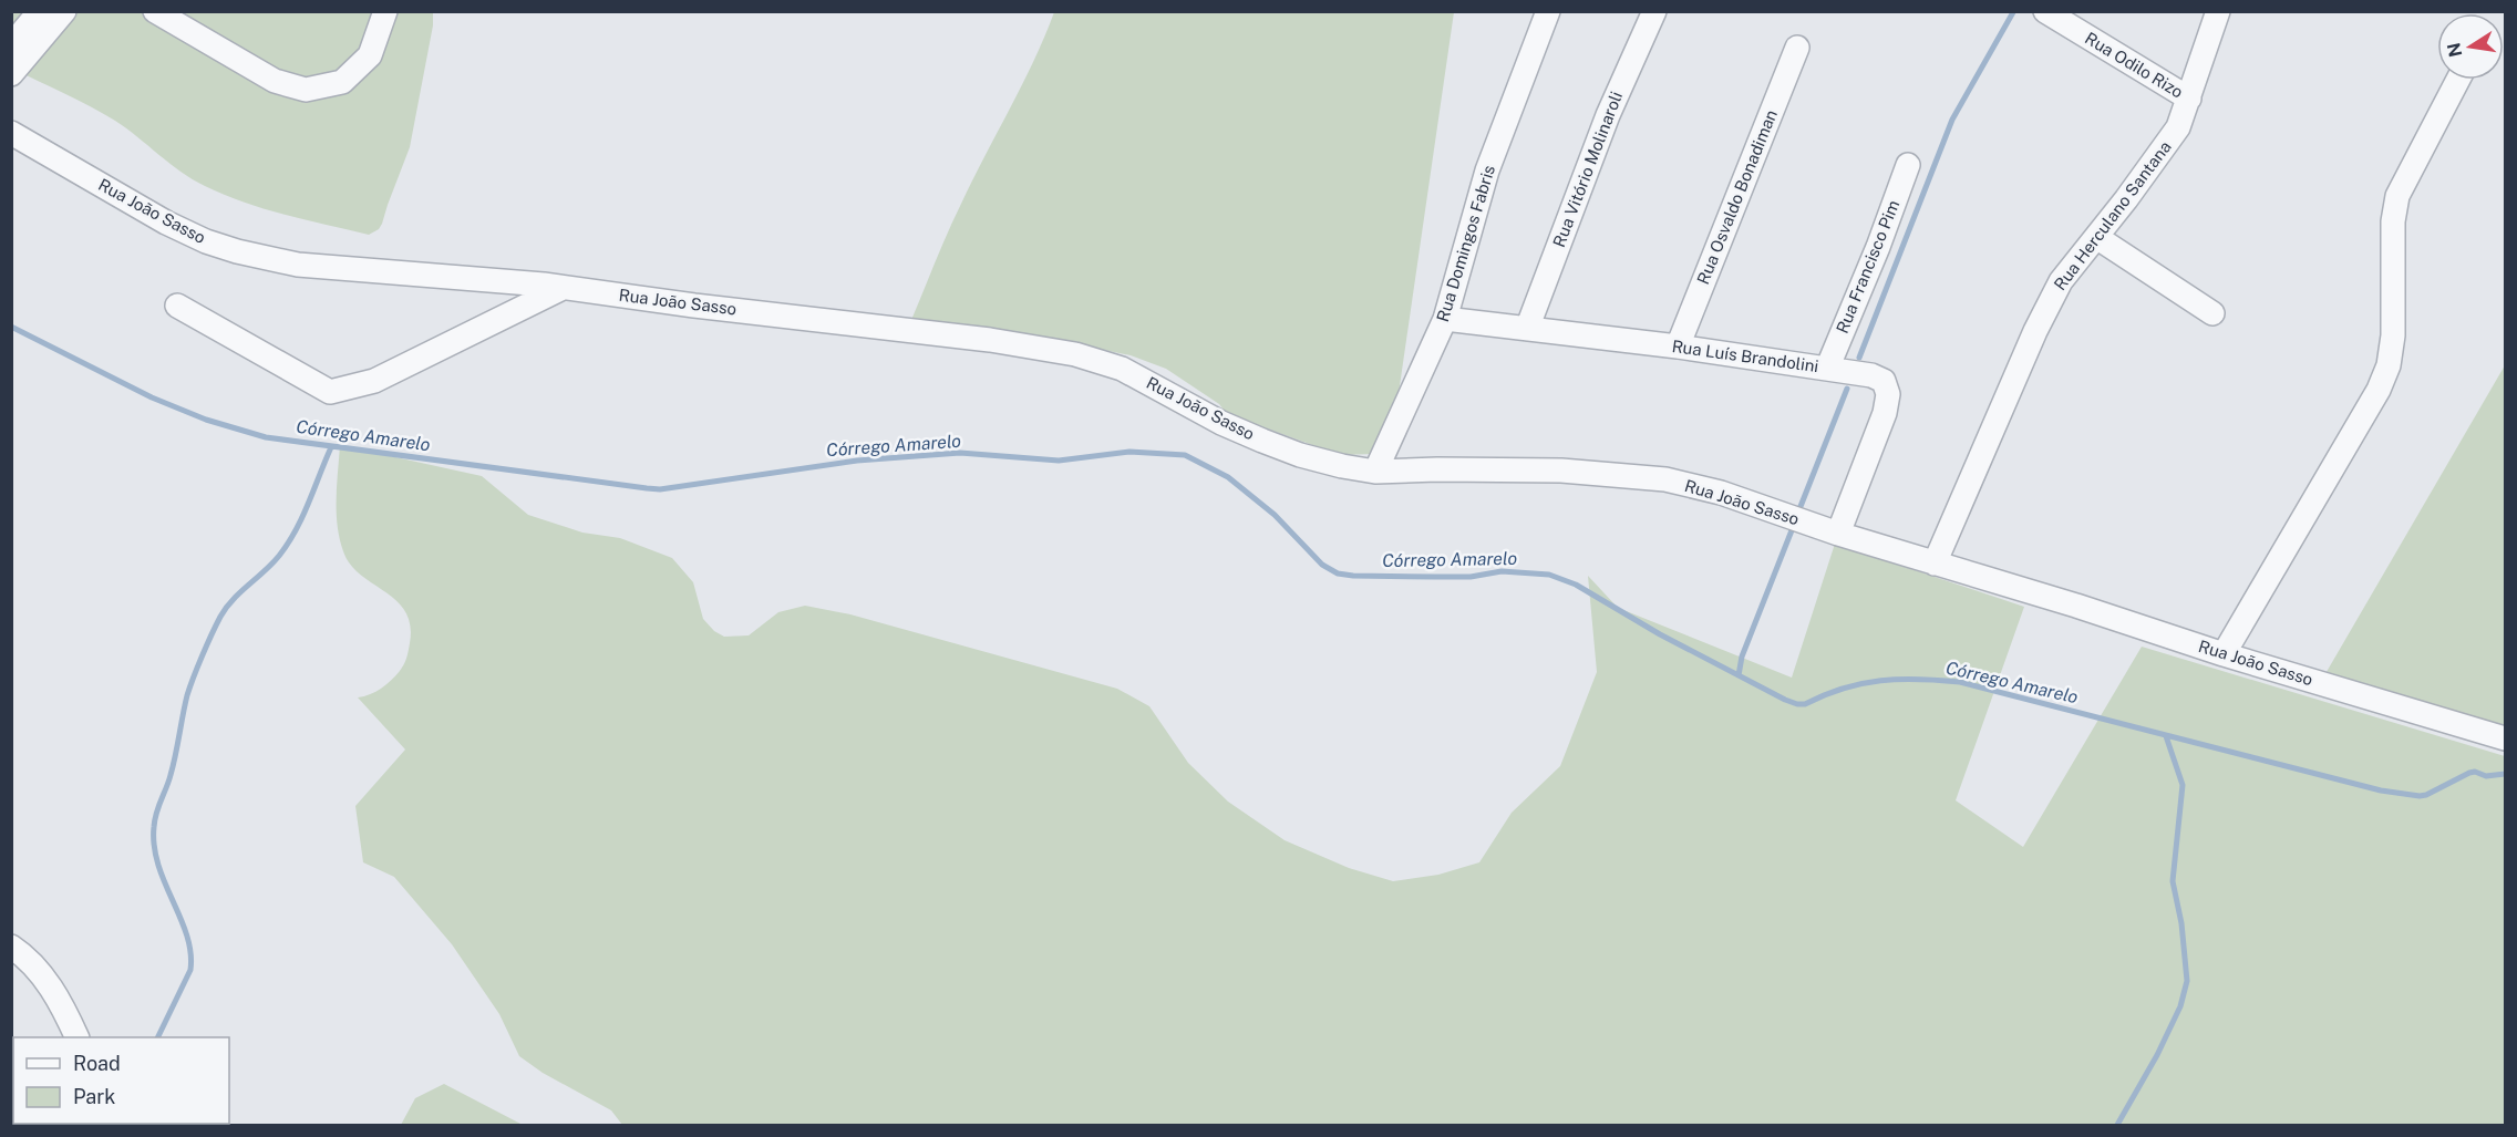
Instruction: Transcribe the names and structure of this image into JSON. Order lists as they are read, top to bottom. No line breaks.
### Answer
{"streets":{"street":["Rua Odilo Rizo","Rua Vitório Molinaroli","Rua Osvaldo Bonadiman","Rua João Sasso","Rua Herculano Santana","Rua Domingos Fabris","Rua Francisco Pim","Rua Luís Brandolini"]},"crossings":[["Rua Odilo Rizo","Rua Herculano Santana"],["Rua Vitório Molinaroli","Rua Luís Brandolini"],["Rua Osvaldo Bonadiman","Rua Luís Brandolini"],["Rua João Sasso","Rua Herculano Santana"],["Rua João Sasso","Rua Domingos Fabris"],["Rua João Sasso","Rua Luís Brandolini"],["Rua Domingos Fabris","Rua Luís Brandolini"],["Rua Francisco Pim","Rua Luís Brandolini"]],"water":["Córrego Amarelo"],"legend":["Road","Park"],"north":"left"}
